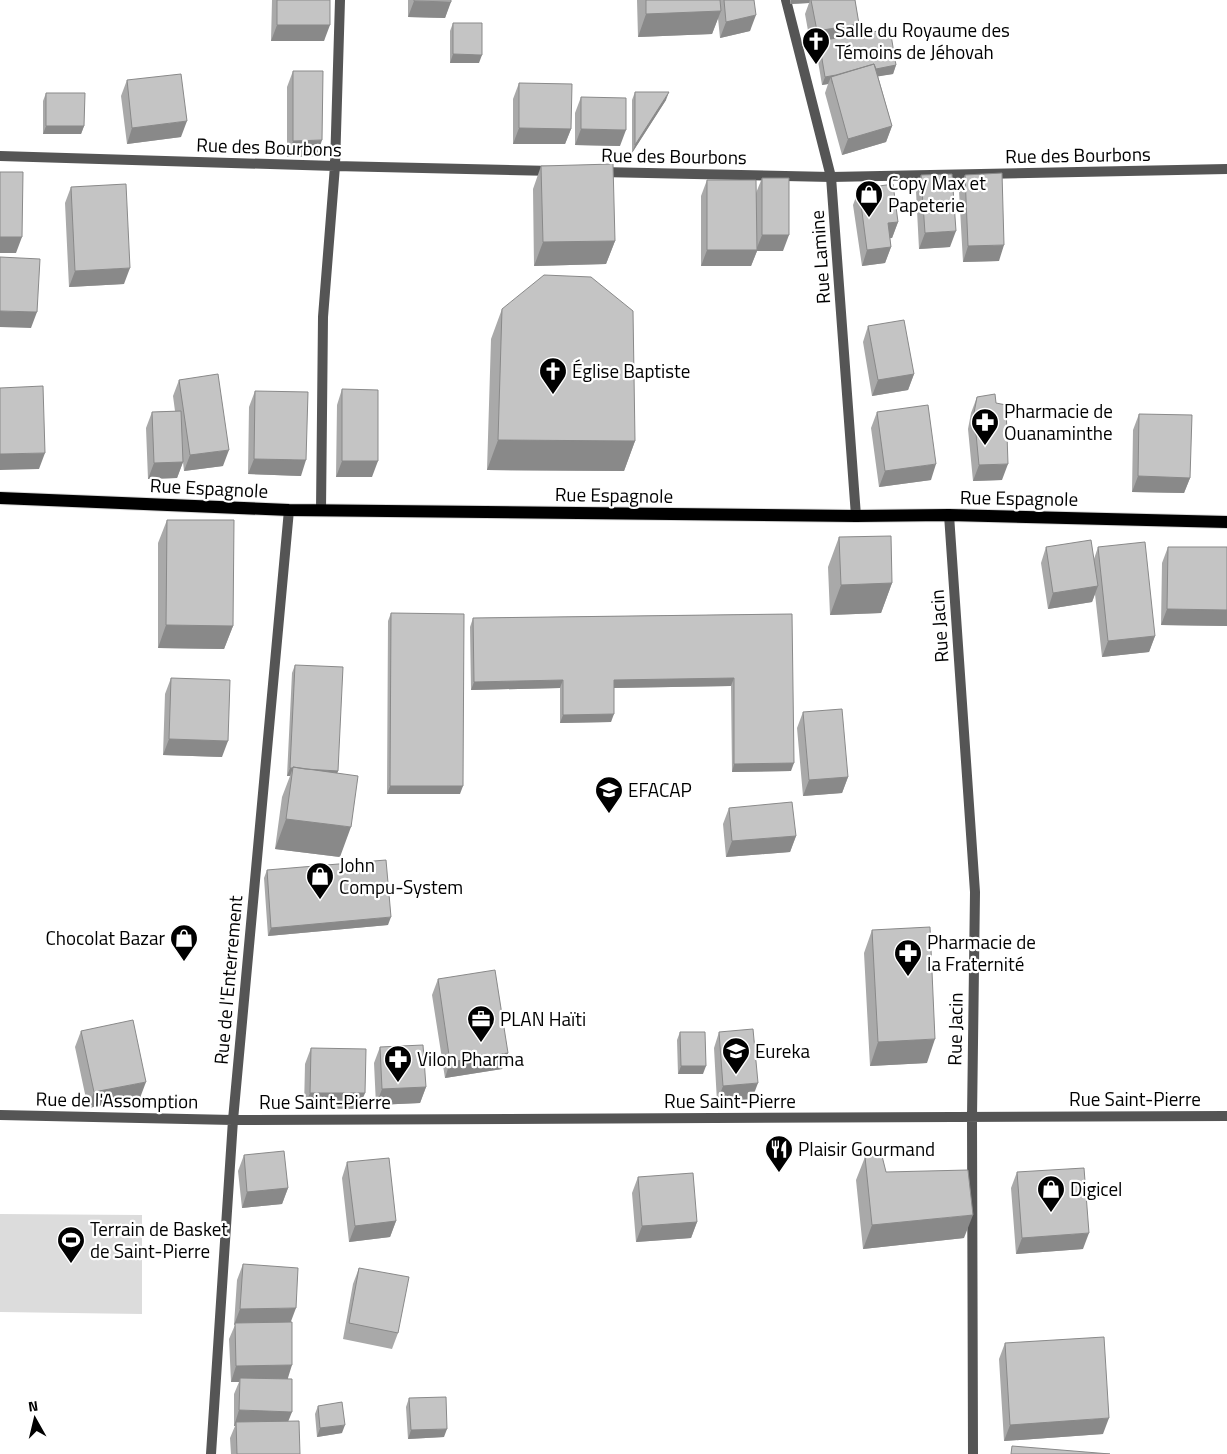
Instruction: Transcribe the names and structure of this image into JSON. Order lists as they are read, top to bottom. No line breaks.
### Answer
{"streets":{"main road":["Rue Espagnole"],"street":["Rue des Bourbons","Rue Lamine","Rue Jacin","Rue de l'Enterrement","Rue Saint-Pierre","Rue de l'Assomption"]},"crossings":[["Rue des Bourbons","Rue Lamine"],["Rue Lamine","Rue Espagnole"],["Rue Espagnole","Rue Jacin"],["Rue Espagnole","Rue de l'Enterrement"],["Rue Jacin","Rue Saint-Pierre"],["Rue de l'Enterrement","Rue Saint-Pierre"],["Rue de l'Enterrement","Rue de l'Assomption"],["Rue Saint-Pierre","Rue de l'Assomption"]],"places":{"church":["Salle du Royaume des Témoins de Jéhovah","Église Baptiste"],"shop":["Copy Max et Papeterie","John Compu-System","Chocolat Bazar","Digicel"],"pharmacy":["Pharmacie de Ouanaminthe","Pharmacie de la Fraternité","Vilon Pharma"],"school or university":["EFACAP","Eureka"],"office":["PLAN Haïti"],"restaurant":["Plaisir Gourmand"],"sports":["Terrain de Basket de Saint-Pierre"]},"north":"top"}
